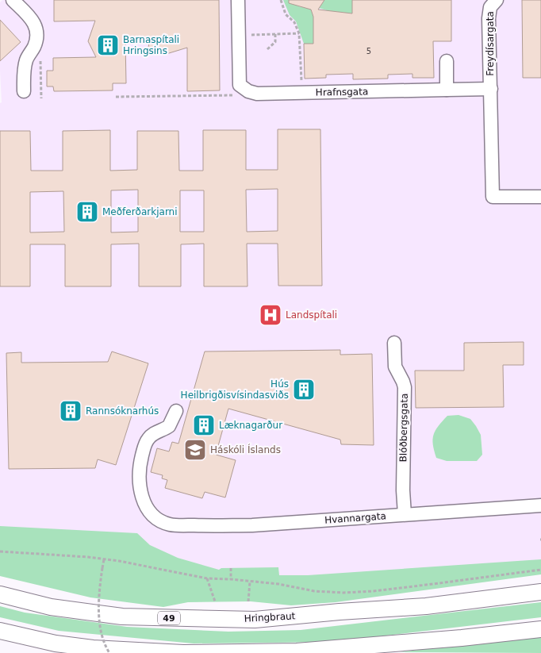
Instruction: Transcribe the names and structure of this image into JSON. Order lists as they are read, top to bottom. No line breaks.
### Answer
{"streets":{"main road":["Hringbraut","49"],"street":["Freydísargata","Hrafnsgata","Blóðbergsgata","Hvannargata"]},"crossings":[["Freydísargata","Hrafnsgata"],["Blóðbergsgata","Hvannargata"]],"places":{"building":["Barnaspítali Hringsins","Meðferðarkjarni","Hús Heilbrigðisvísindasviðs","Rannsóknarhús","Læknagarður"],"hospital":["Landspítali"],"school or university":["Háskóli Íslands"]},"house_numbers":["5"]}
